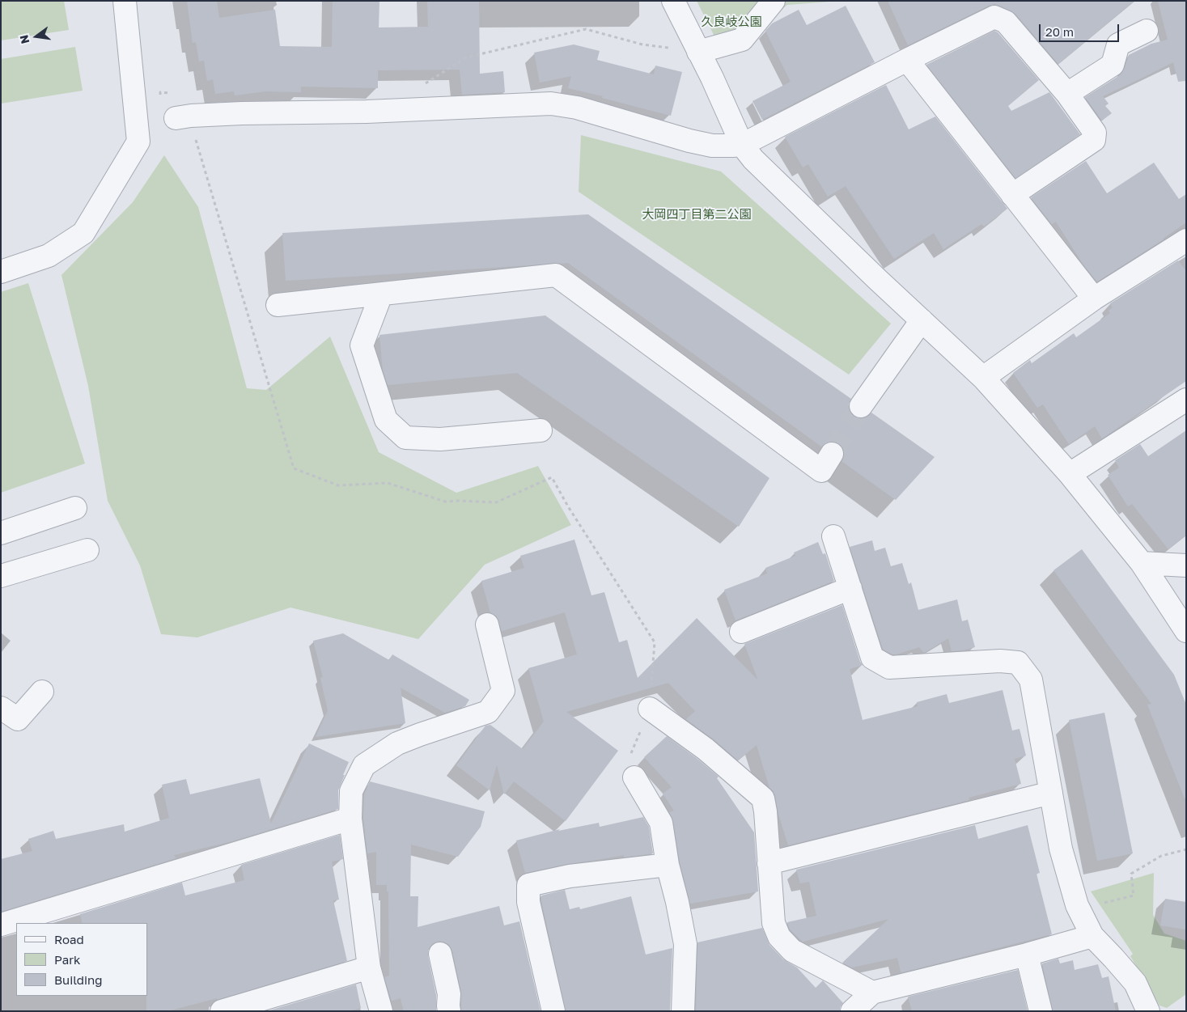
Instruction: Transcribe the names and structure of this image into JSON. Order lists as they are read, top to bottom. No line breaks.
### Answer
{"parks":["久良岐公園","大岡四丁目第二公園"],"legend":["Road","Park","Building"],"scale_bar":"20 m","north":"left"}
